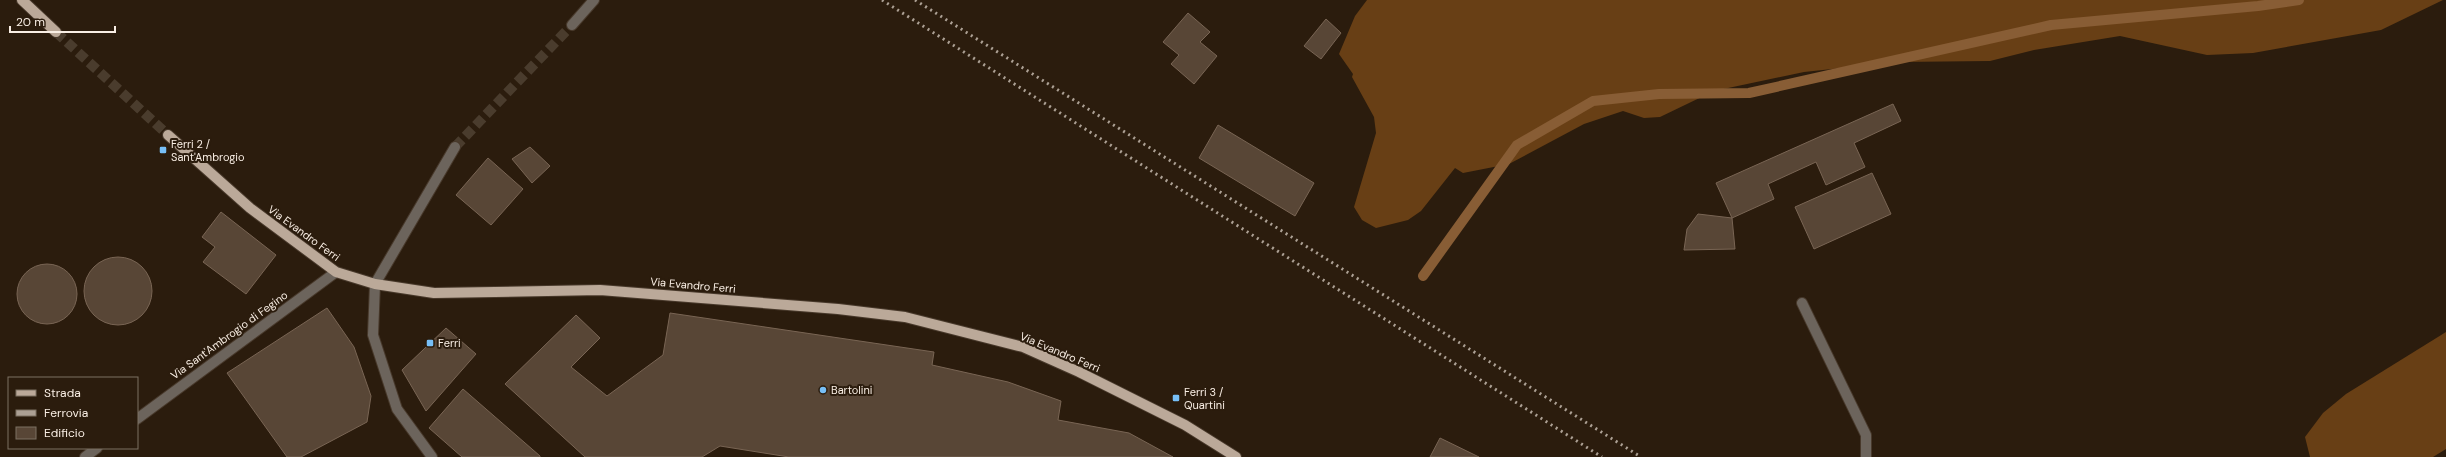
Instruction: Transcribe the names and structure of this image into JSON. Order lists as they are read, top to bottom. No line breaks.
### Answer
{"streets":{"main road":["Via Evandro Ferri"],"street":["Via Sant'Ambrogio di Fegino"]},"crossings":[["Via Evandro Ferri","Via Sant'Ambrogio di Fegino"]],"places":{"transit":["Ferri 2 / Sant'Ambrogio","Ferri","Ferri 3 / Quartini"],"other":["Bartolini"]},"legend":["Strada","Ferrovia","Edificio"],"scale_bar":"20 m"}
